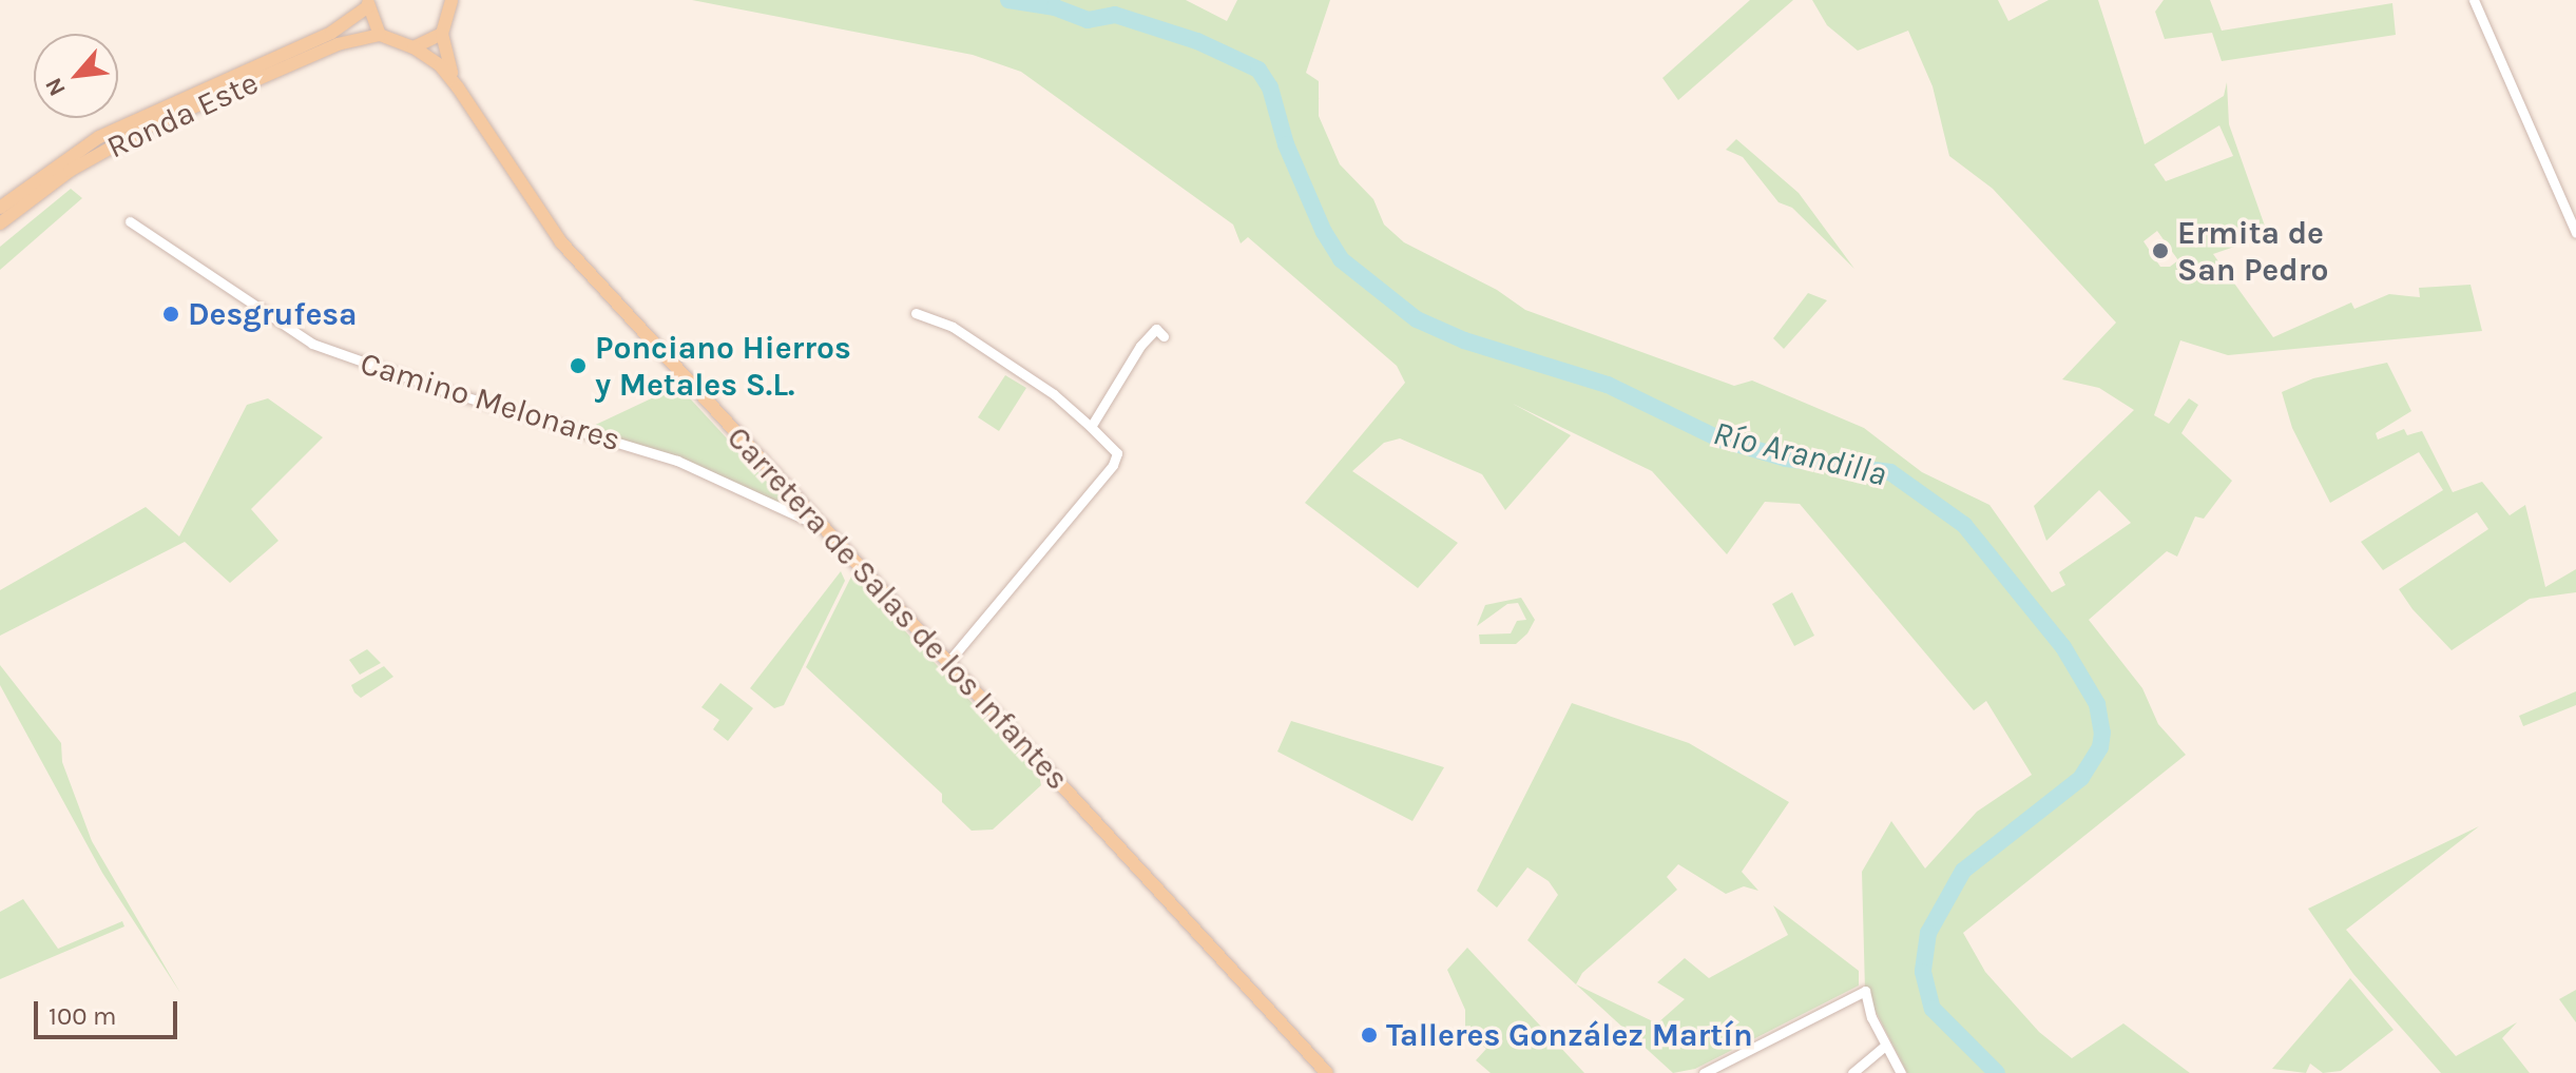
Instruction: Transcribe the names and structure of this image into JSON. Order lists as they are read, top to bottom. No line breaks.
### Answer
{"streets":{"main road":["Ronda Este","Carretera de Salas de los Infantes"],"street":["Camino Melonares"]},"crossings":[["Camino Melonares","Carretera de Salas de los Infantes"]],"water":["Río Arandilla"],"places":["Ermita de San Pedro","Desgrufesa","Ponciano Hierros y Metales S.L.","Talleres González Martín"],"scale_bar":"100 m","north":"bottom left"}
